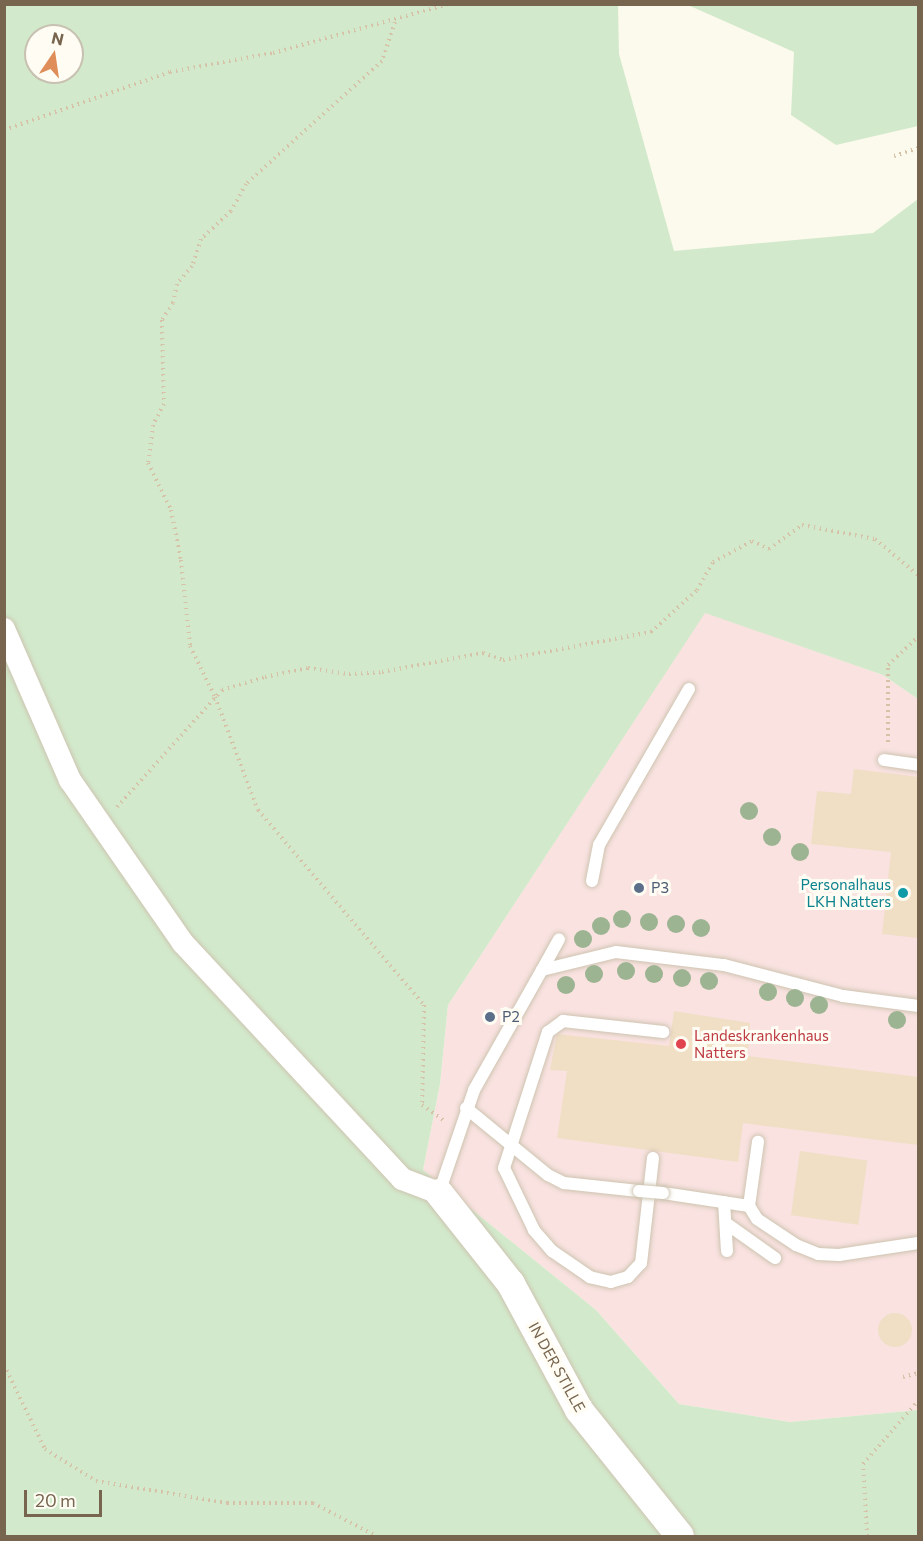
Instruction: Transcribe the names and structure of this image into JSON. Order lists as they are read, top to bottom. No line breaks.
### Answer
{"streets":{"street":["IN DER STILLE"]},"places":["P3","Personalhaus LKH Natters","P2","Landeskrankenhaus Natters"],"scale_bar":"20 m","north":"top"}
